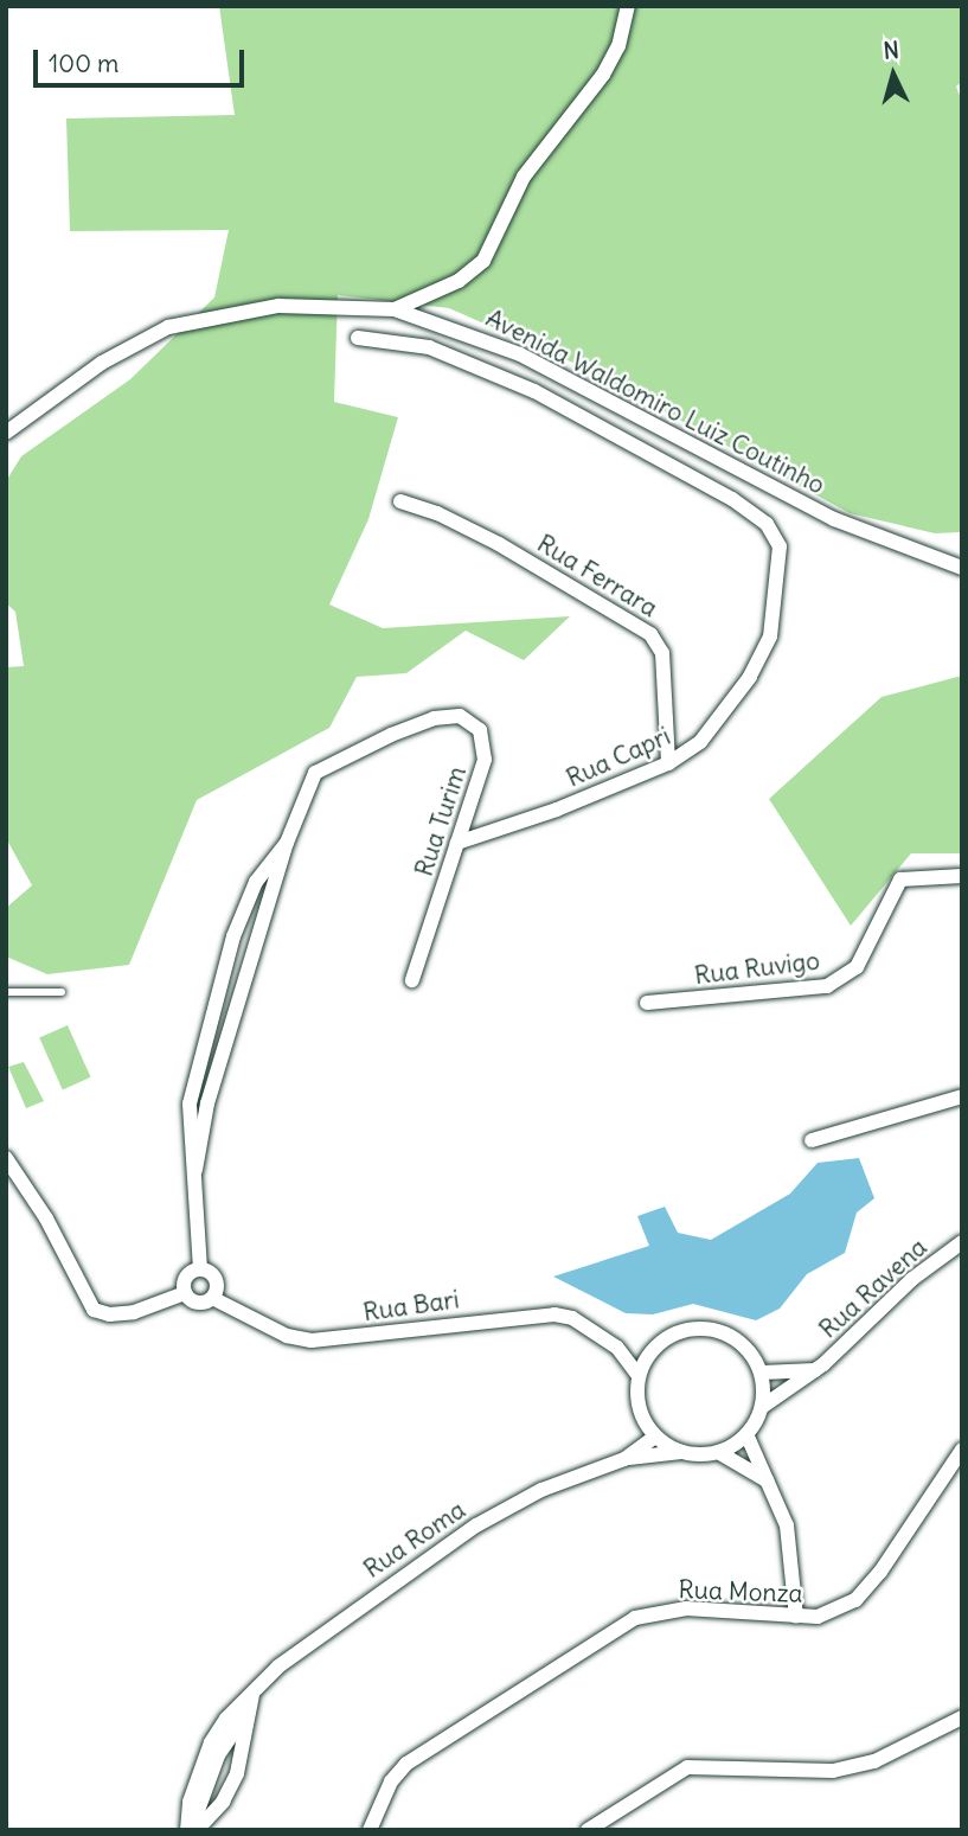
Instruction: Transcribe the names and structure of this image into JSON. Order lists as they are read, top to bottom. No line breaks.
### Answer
{"streets":{"street":["Avenida Waldomiro Luiz Coutinho","Rua Ferrara","Rua Capri","Rua Turim","Rua Ruvigo","Rua Ravena","Rua Bari","Rua Roma","Rua Monza"]},"crossings":[["Rua Ferrara","Rua Capri"],["Rua Capri","Rua Turim"],["Rua Turim","Rua Bari"],["Rua Ravena","Rua Bari"],["Rua Ravena","Rua Roma"],["Rua Bari","Rua Roma"]],"scale_bar":"100 m","north":"top"}
